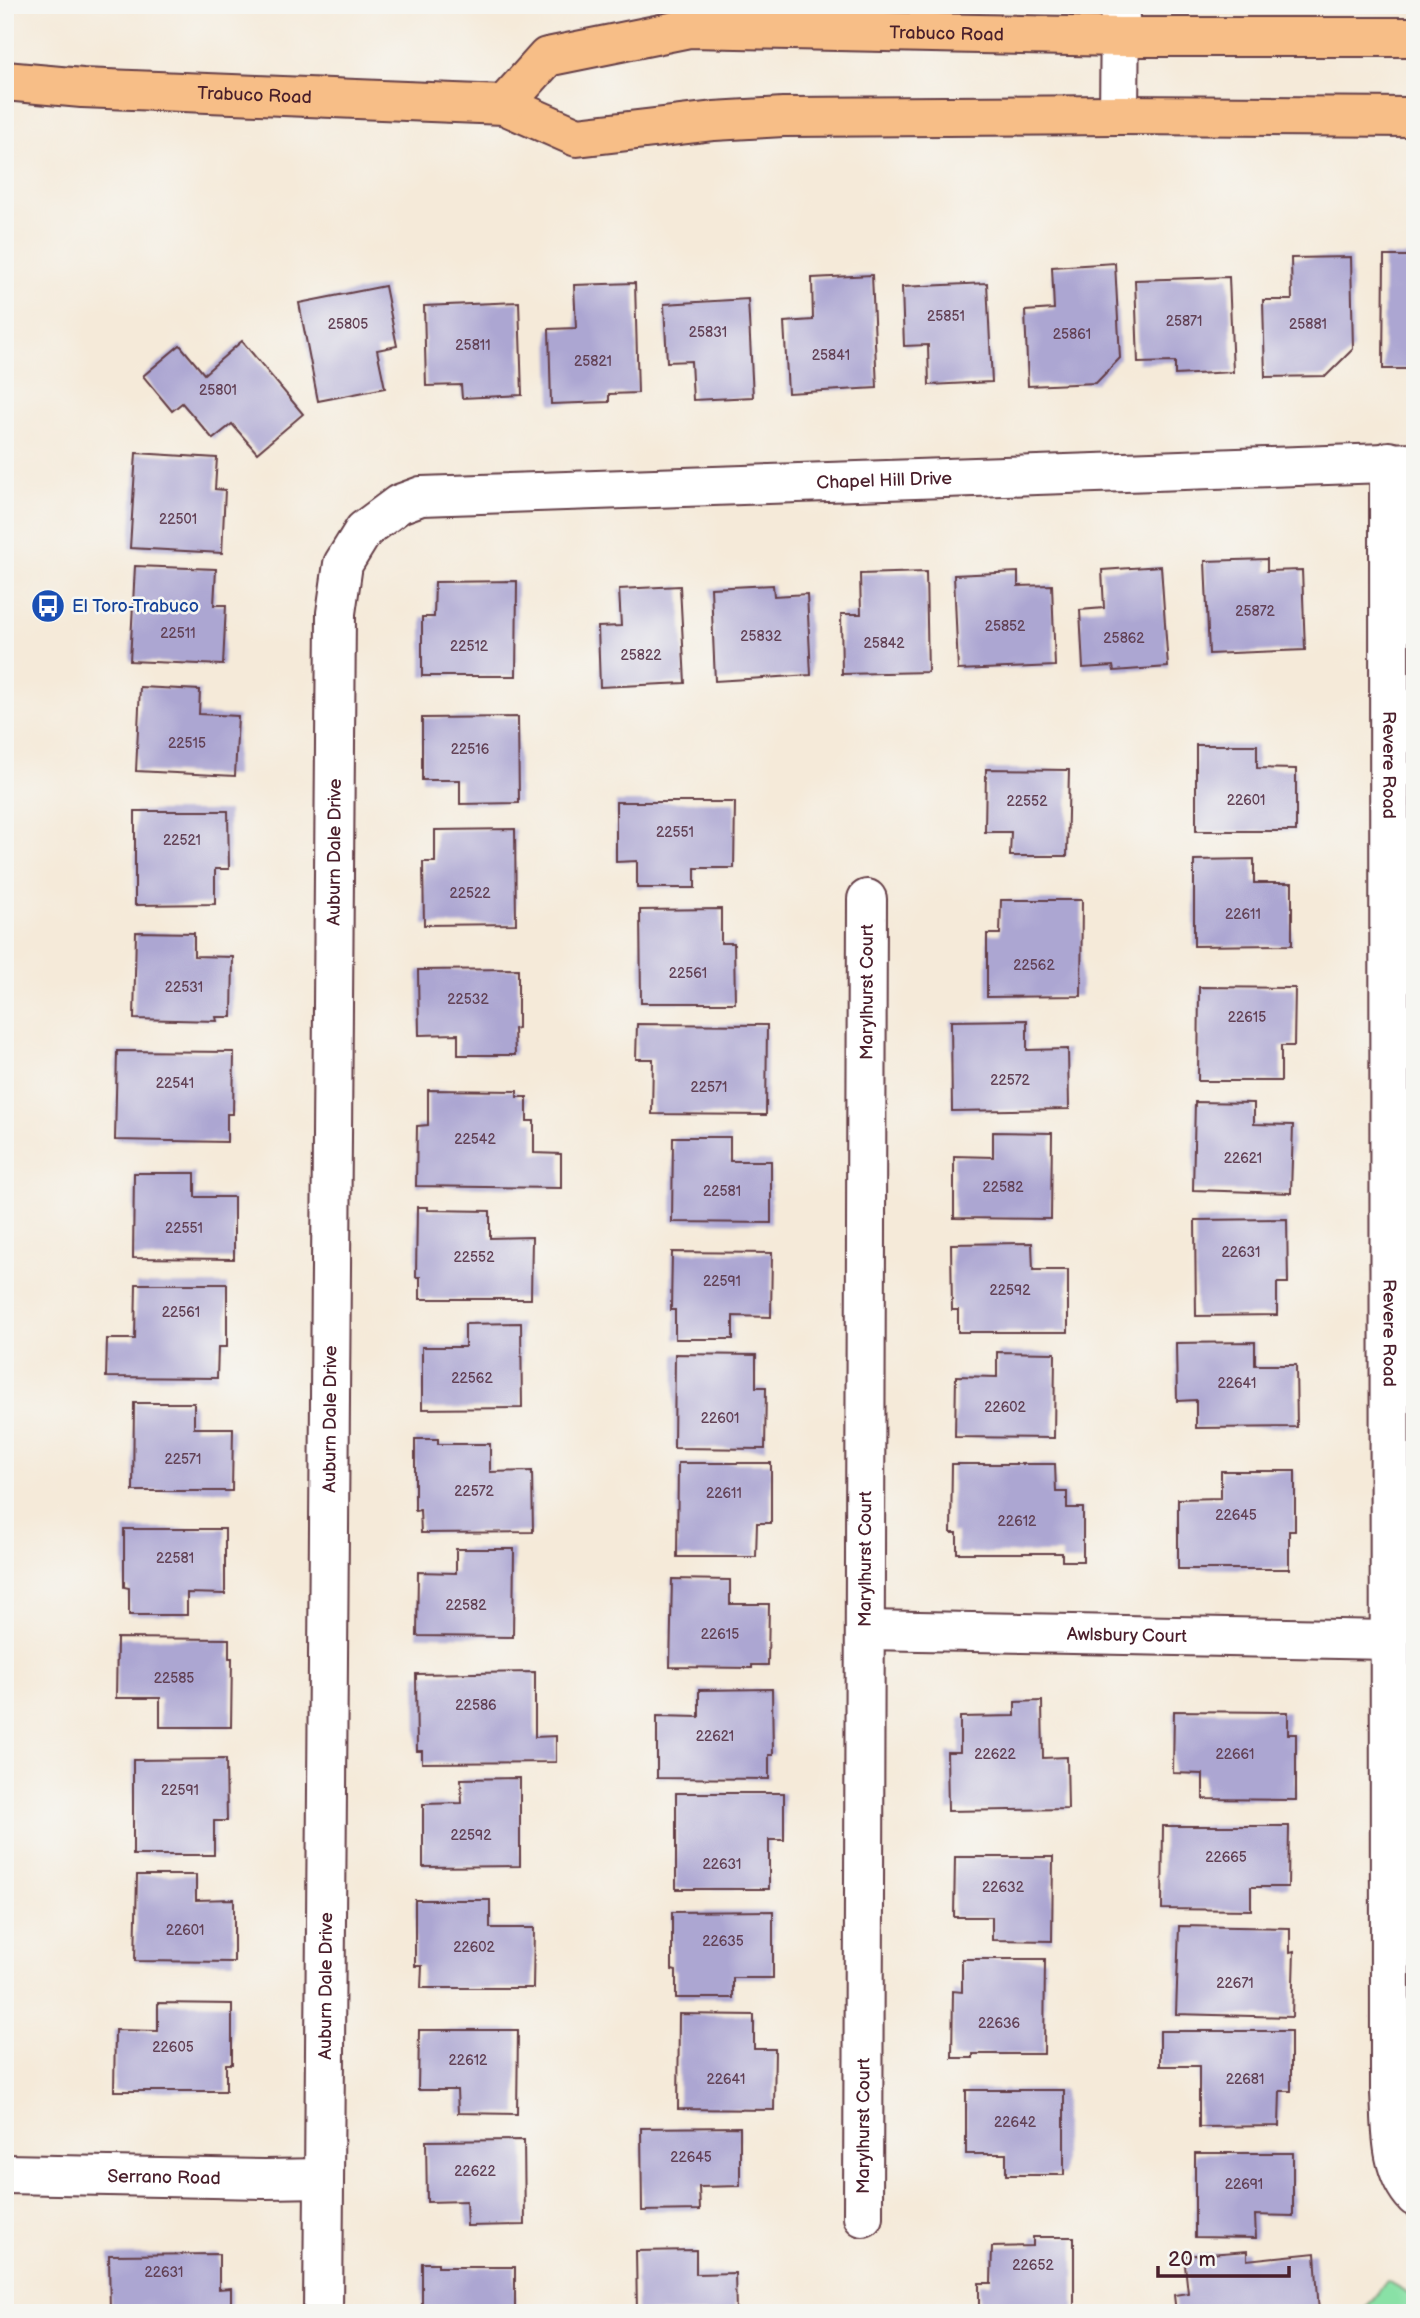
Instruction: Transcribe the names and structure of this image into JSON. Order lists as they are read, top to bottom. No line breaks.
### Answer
{"streets":{"main road":["Trabuco Road"],"street":["Chapel Hill Drive","Revere Road","Auburn Dale Drive","Marylhurst Court","Awlsbury Court","Serrano Road"]},"crossings":[["Chapel Hill Drive","Revere Road"],["Chapel Hill Drive","Auburn Dale Drive"],["Revere Road","Awlsbury Court"],["Auburn Dale Drive","Serrano Road"],["Marylhurst Court","Awlsbury Court"]],"places":{"bus stop":["El Toro-Trabuco"]},"house_numbers":["25851","25871","25805","25881","25831","25861","25811","25841","25821","25801","22501","25872","25852","22511","25832","25862","25842","22512","25822","22515","22516","22601","22552","22551","22521","22522","22611","22562","22561","22531","22532","22615","22572","22541","22571","22542","22621","22582","22581","22551","22631","22552","22591","22592","22561","22562","22641","22602","22601","22571","22572","22611","22645","22612","22581","22582","22615","22585","22586","22621","22622","22661","22591","22592","22665","22631","22632","22601","22635","22602","22671","22636","22605","22612","22641","22681","22642","22645","22622","22691","22652","22631"],"scale_bar":"20 m"}
